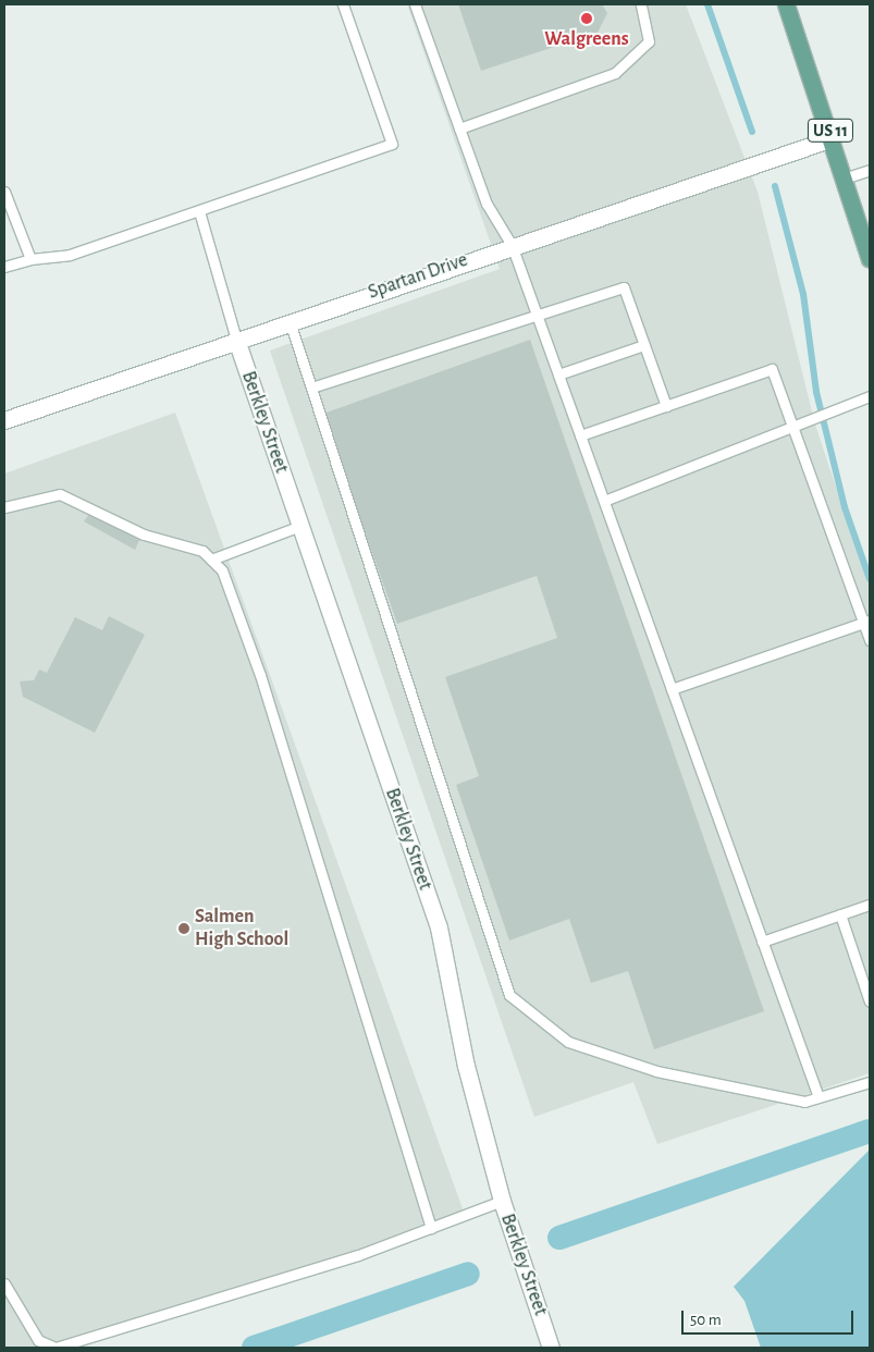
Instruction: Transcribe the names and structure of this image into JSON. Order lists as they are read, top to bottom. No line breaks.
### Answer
{"streets":{"main road":["US 11"],"street":["Spartan Drive","Berkley Street"]},"crossings":[["US 11","Spartan Drive"],["Spartan Drive","Berkley Street"]],"places":["Walgreens","Salmen High School"],"scale_bar":"50 m"}
